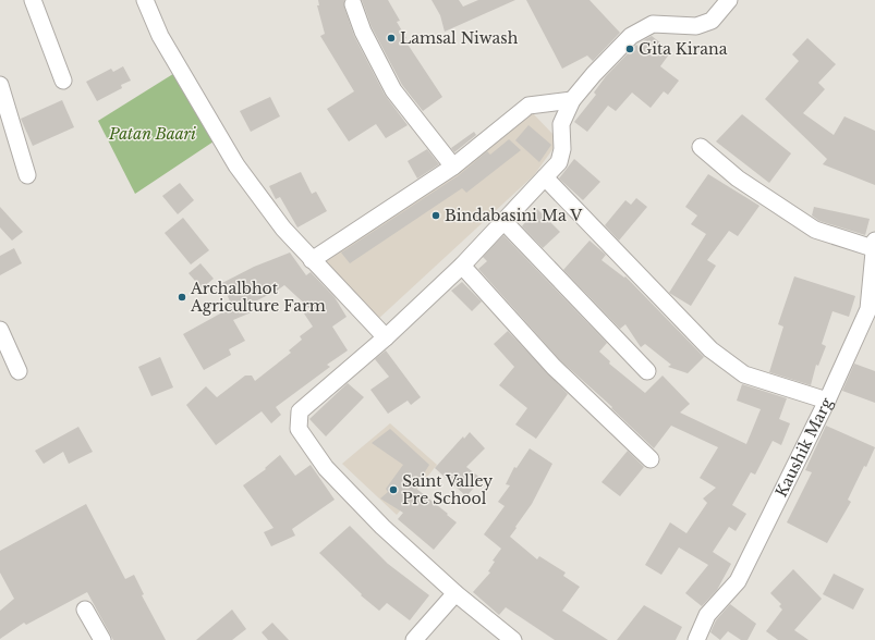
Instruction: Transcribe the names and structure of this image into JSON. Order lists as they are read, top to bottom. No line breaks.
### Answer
{"streets":{"street":["Kaushik Marg"]},"parks":["Patan Baari"],"places":["Lamsal Niwash","Gita Kirana","Bindabasini Ma V","Archalbhot Agriculture Farm","Saint Valley Pre School"]}
